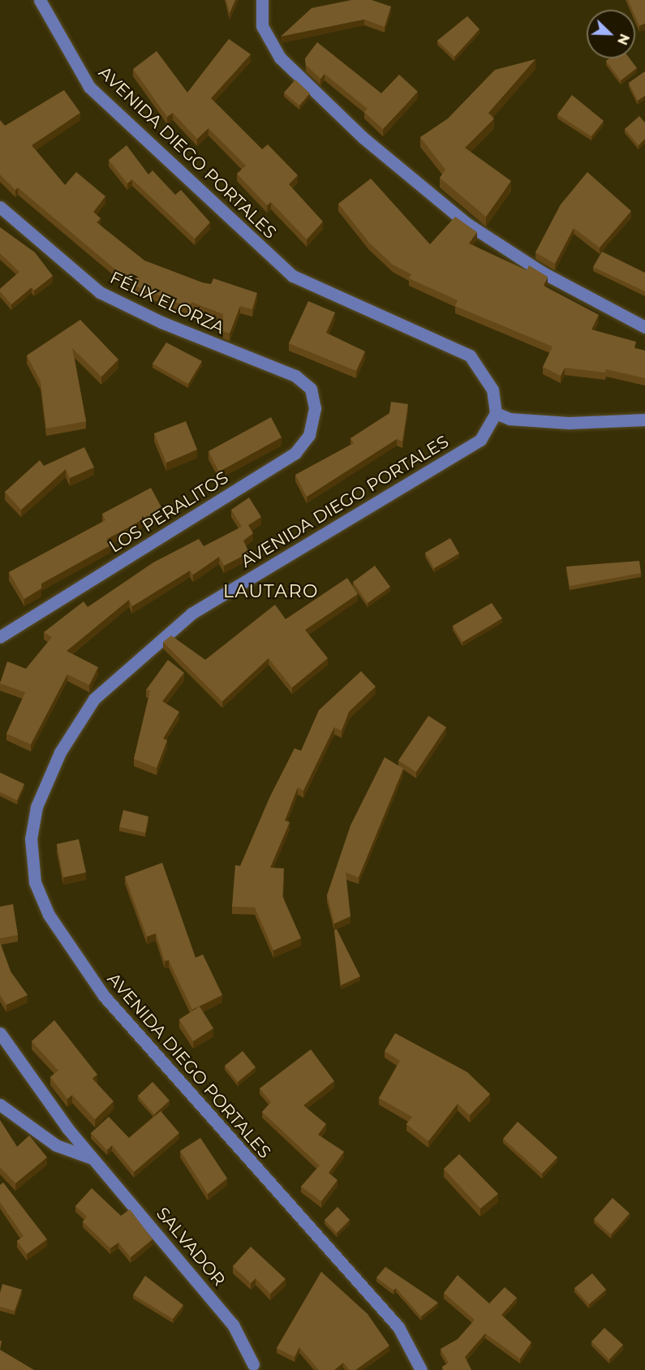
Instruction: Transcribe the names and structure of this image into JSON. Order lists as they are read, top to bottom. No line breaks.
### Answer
{"streets":{"street":["AVENIDA DIEGO PORTALES","FÉLIX ELORZA","LOS PERALITOS","SALVADOR"]},"crossings":[["FÉLIX ELORZA","LOS PERALITOS"]],"districts":["LAUTARO"],"north":"bottom right"}
